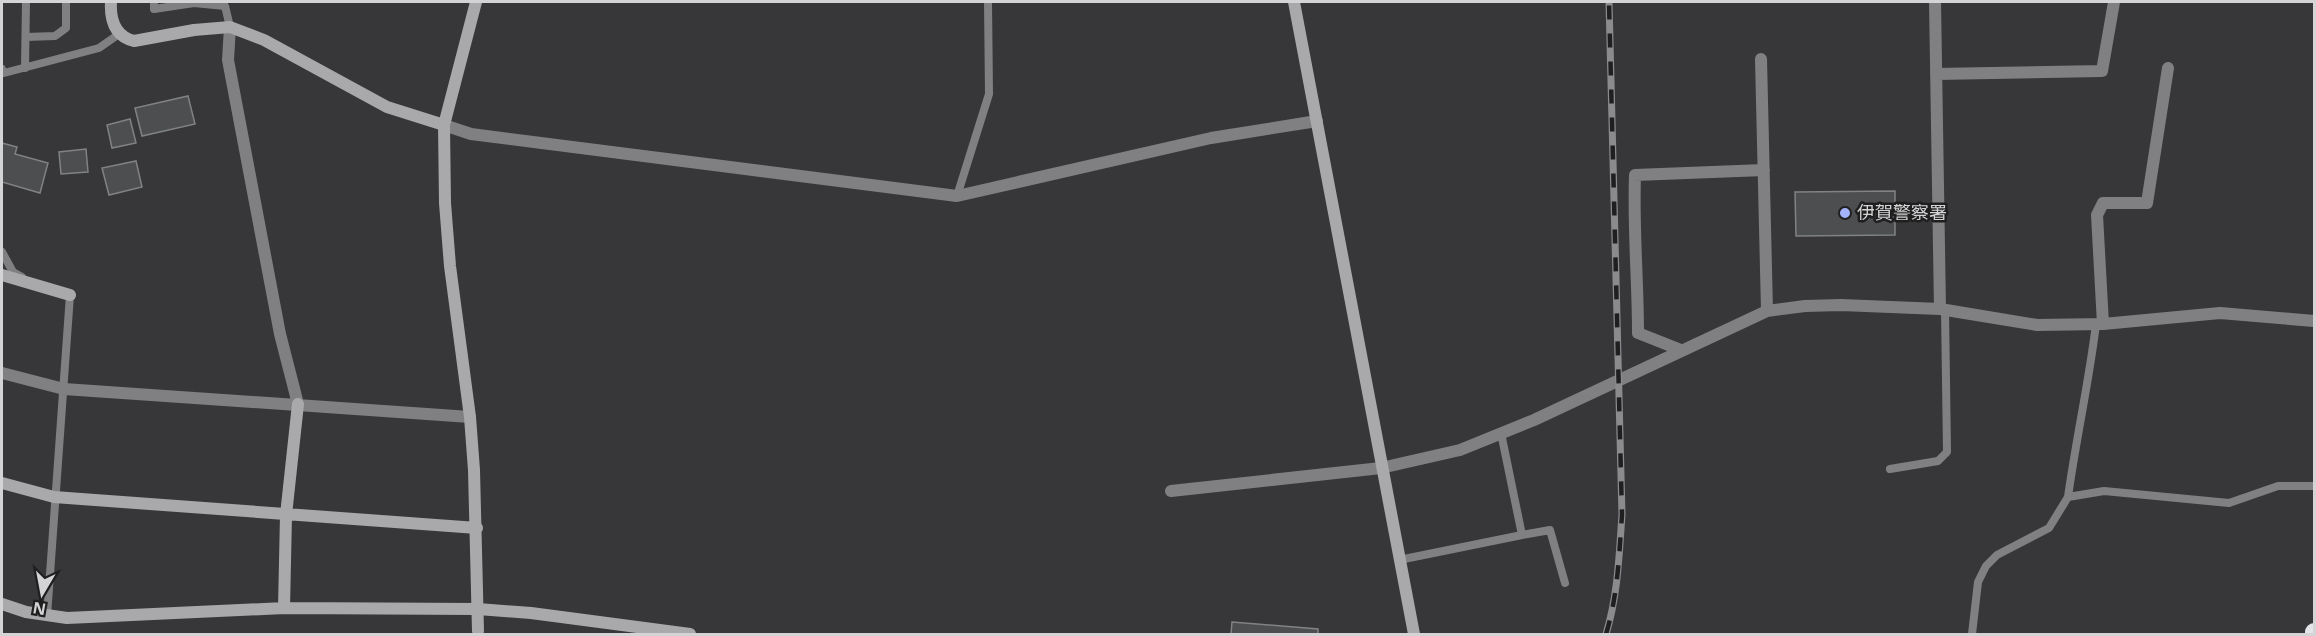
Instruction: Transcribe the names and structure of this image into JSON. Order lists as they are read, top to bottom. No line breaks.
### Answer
{"places":["伊賀警察署"],"north":"bottom"}
